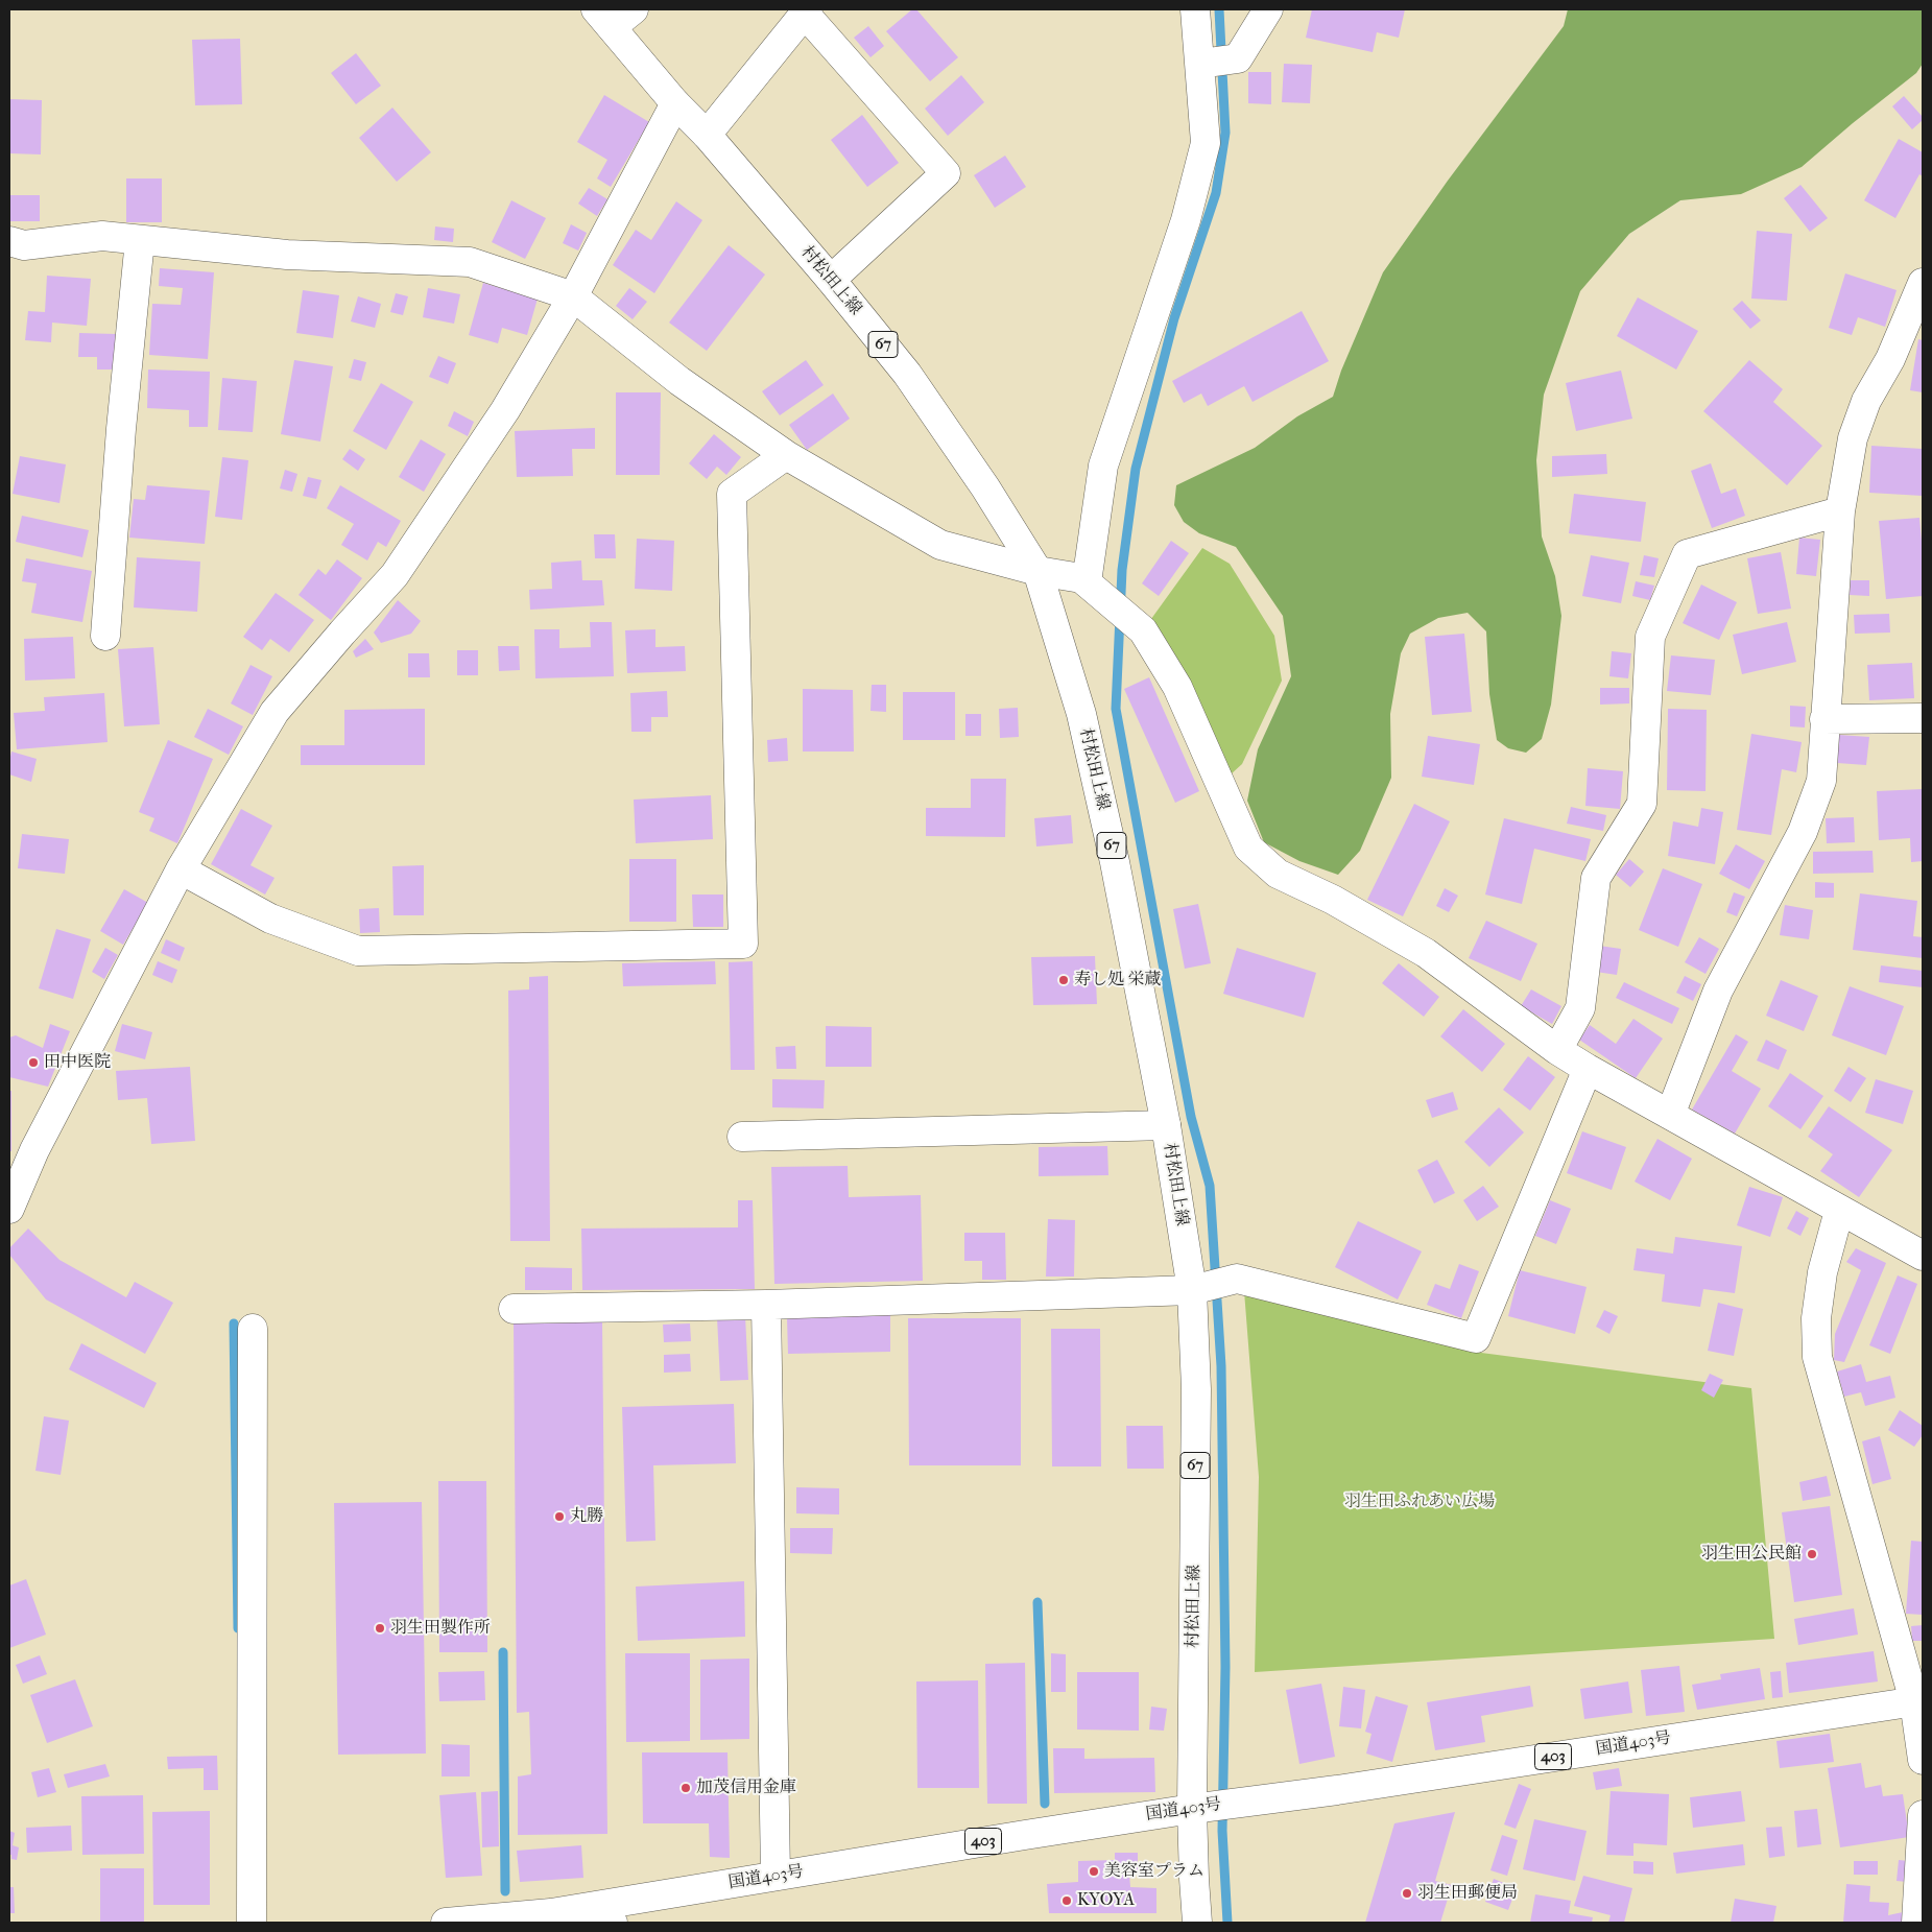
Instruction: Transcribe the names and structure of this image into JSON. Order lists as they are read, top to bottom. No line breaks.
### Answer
{"streets":{"main road":["村松田上線","67","国道403号","403"]},"crossings":[["村松田上線","国道403号"]],"parks":["羽生田ふれあい広場"],"places":["寿し処 栄蔵","田中医院","丸勝","羽生田公民館","羽生田製作所","加茂信用金庫","美容室プラム","羽生田郵便局","KYOYA"]}
